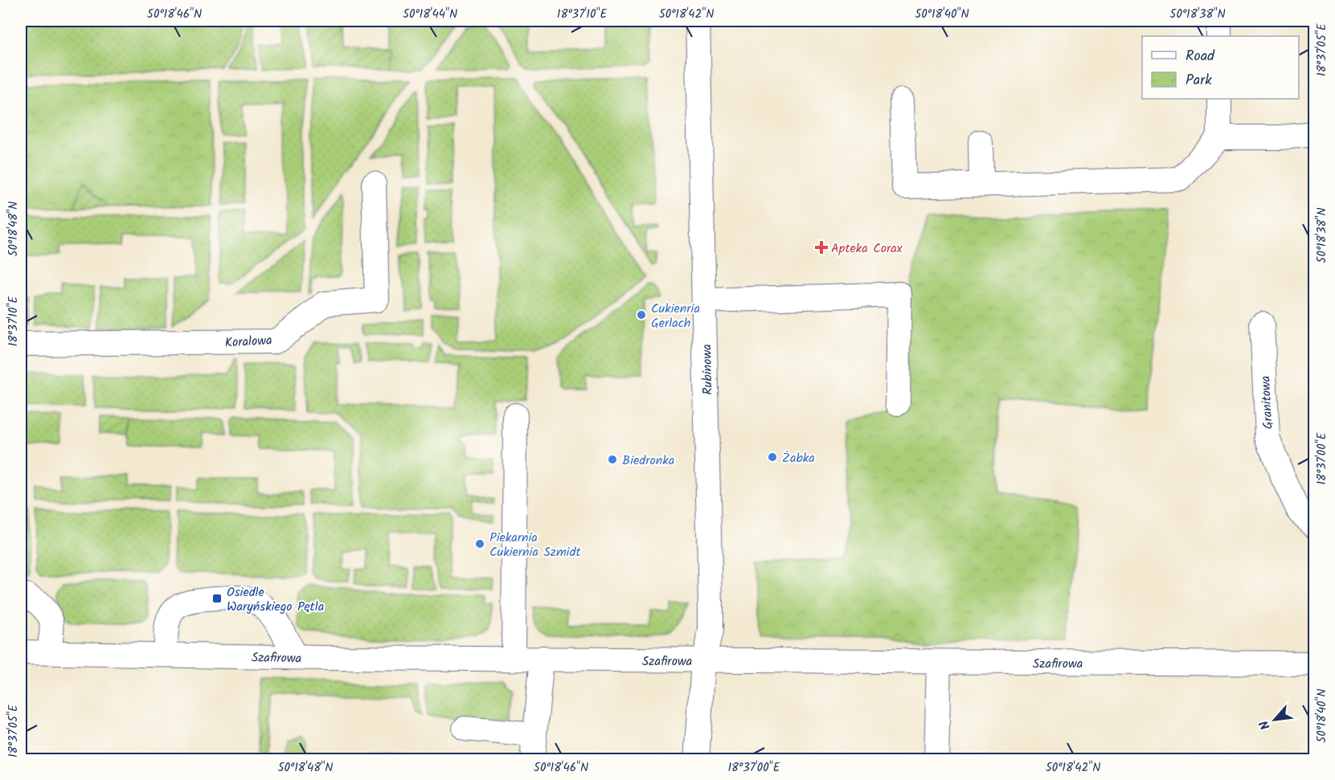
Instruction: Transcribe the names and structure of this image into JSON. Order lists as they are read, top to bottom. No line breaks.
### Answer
{"streets":{"street":["Koralowa","Rubinowa","Granitowa","Szafirowa"]},"crossings":[["Rubinowa","Szafirowa"]],"places":{"health":["Apteka Corax"],"other":["Cukienria Gerlach","Żabka","Biedronka","Piekarnia Cukiernia Szmidt"],"transit":["Osiedle Waryńskiego Pętla"]},"legend":["Road","Park"],"north":"bottom left","coordinates":["50°18'46\"N","50°18'44\"N","18°37'10\"E","50°18'42\"N","50°18'40\"N","50°18'38\"N","18°37'05\"E","50°18'48\"N","18°37'00\"E"]}
